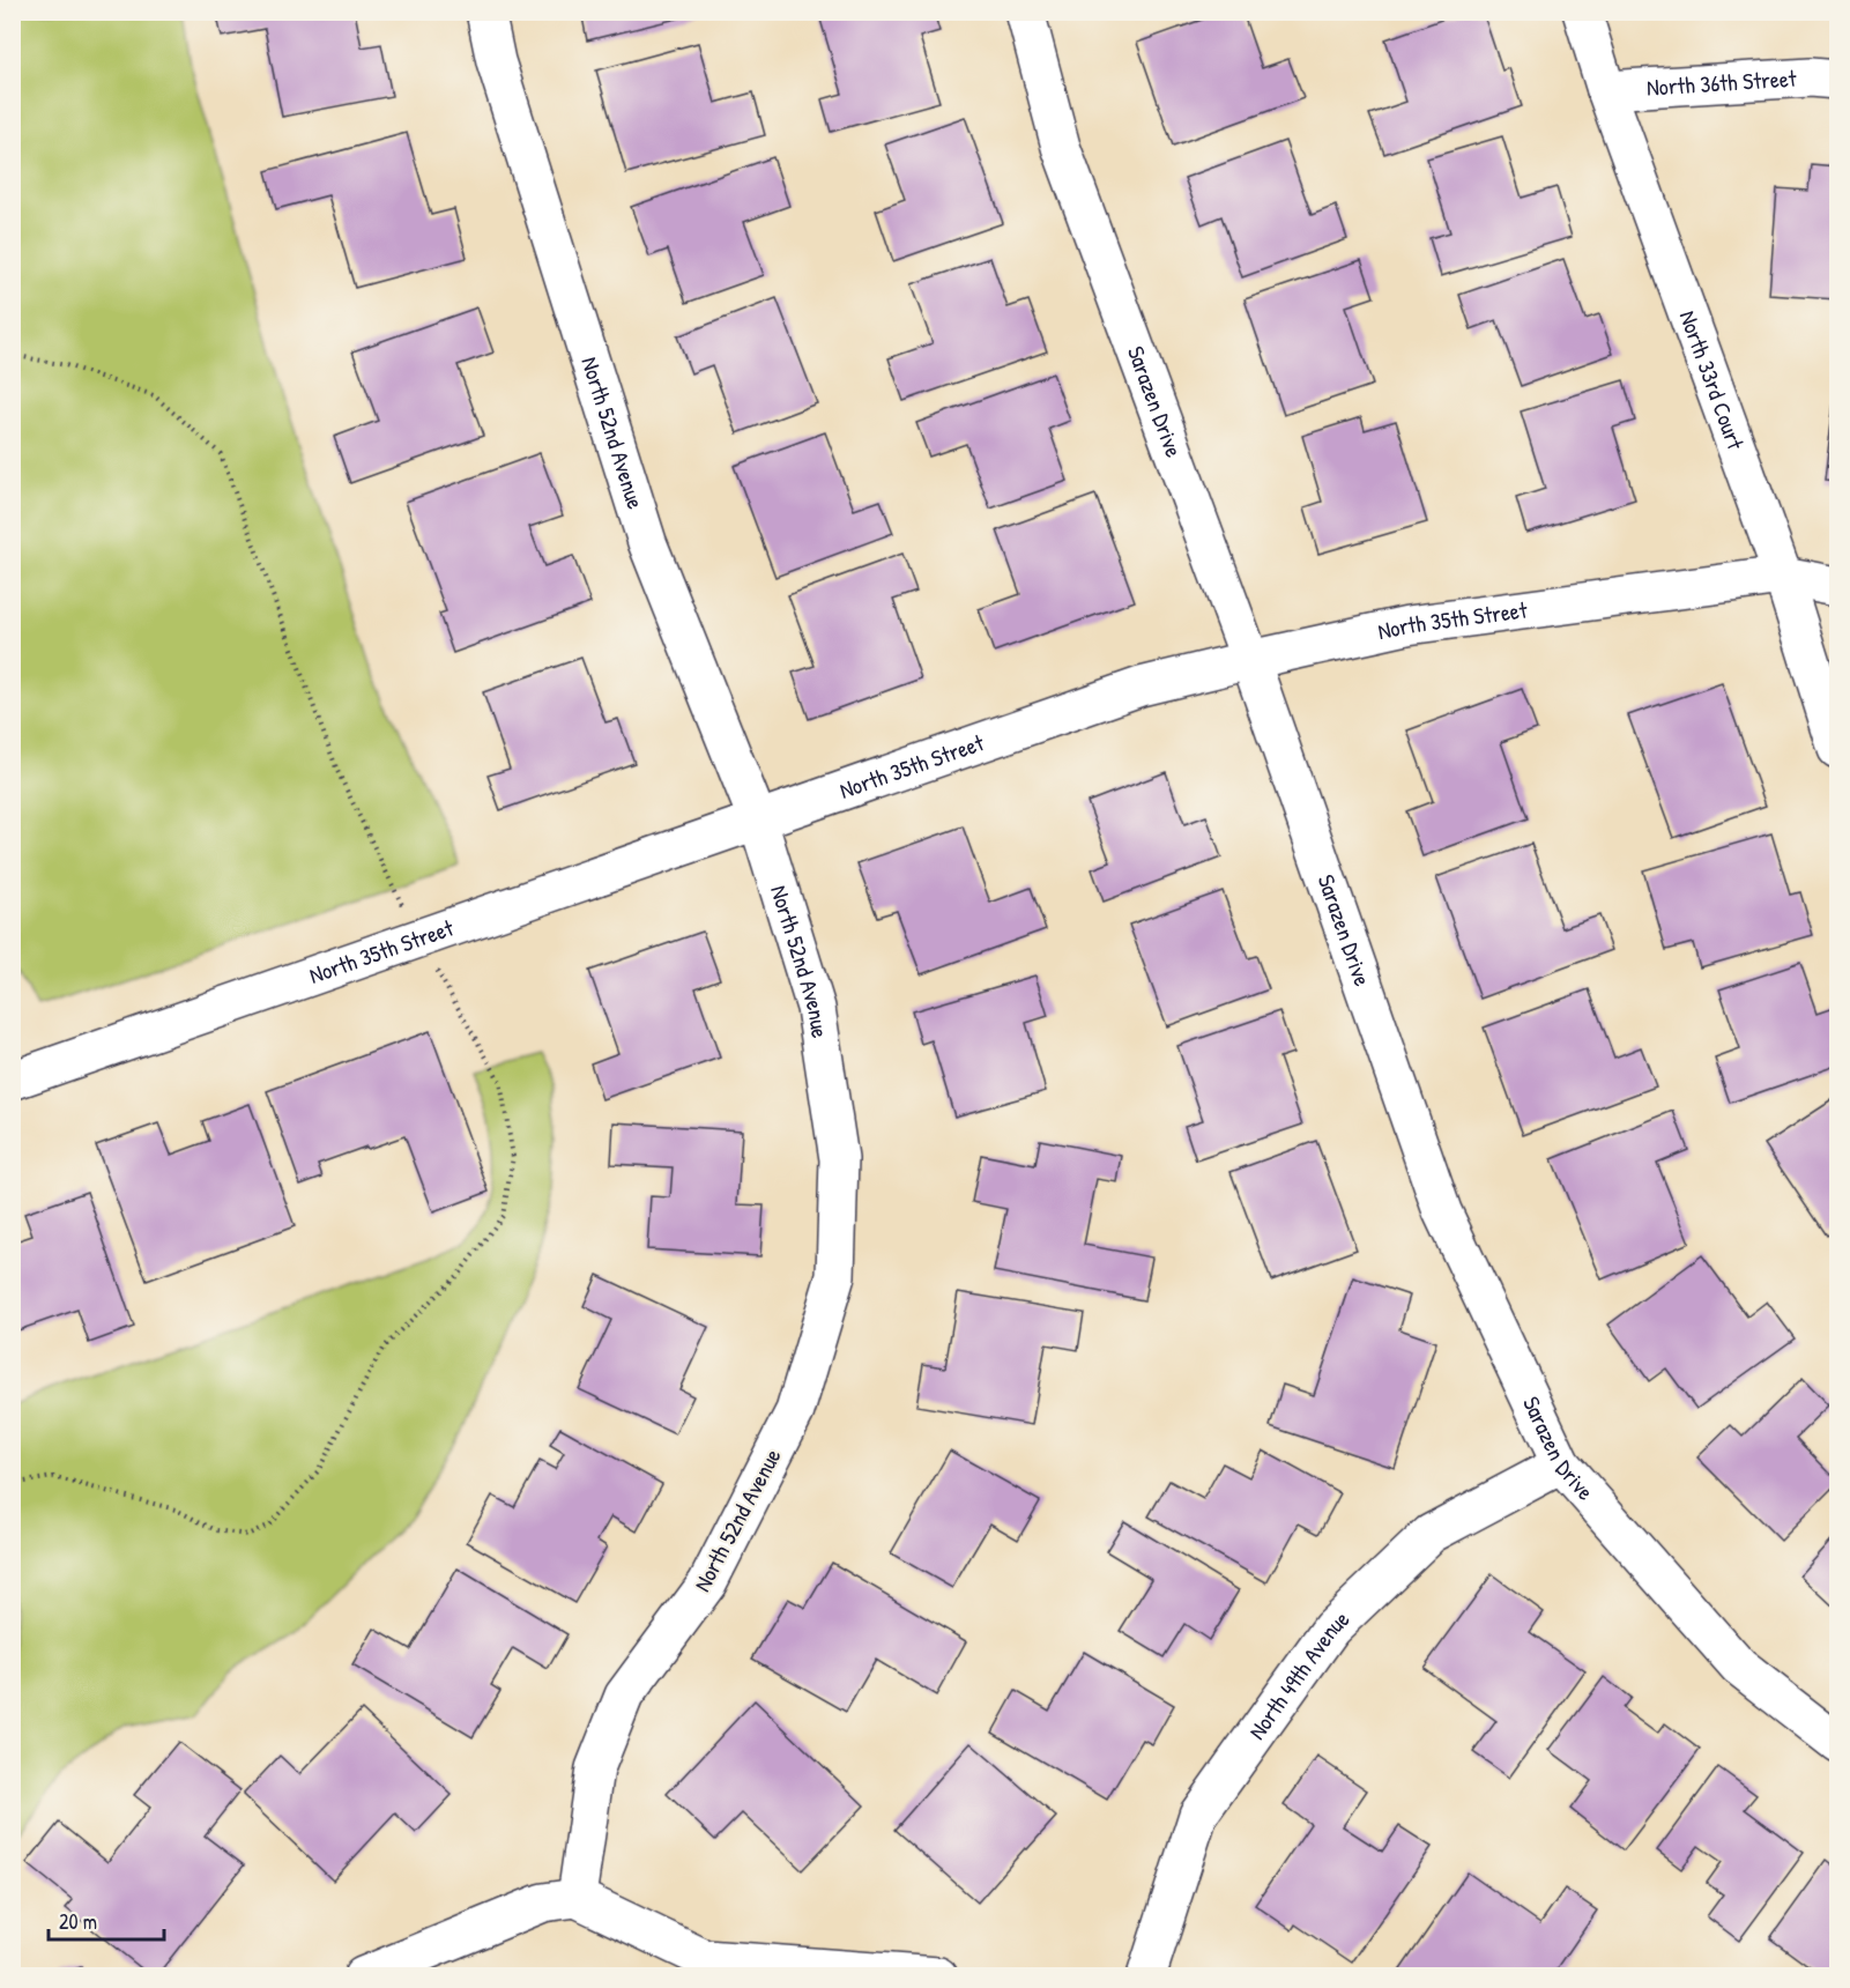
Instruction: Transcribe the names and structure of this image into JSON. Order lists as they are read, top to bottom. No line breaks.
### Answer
{"streets":{"street":["North 36th Street","North 33rd Court","Sarazen Drive","North 52nd Avenue","North 35th Street","North 49th Avenue"]},"crossings":[["North 36th Street","North 33rd Court"],["North 33rd Court","North 35th Street"],["Sarazen Drive","North 35th Street"],["Sarazen Drive","North 49th Avenue"],["North 52nd Avenue","North 35th Street"]],"scale_bar":"20 m"}
